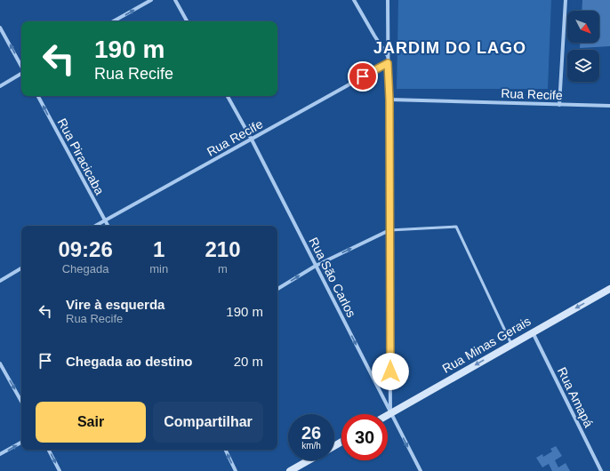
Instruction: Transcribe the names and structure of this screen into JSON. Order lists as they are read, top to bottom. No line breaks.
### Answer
{"streets":{"street":["Rua Recife","Rua Piracicaba","Rua São Carlos","Rua Minas Gerais","Rua Amapá"]},"crossings":[["Rua Recife","Rua Piracicaba"],["Rua Recife","Rua São Carlos"],["Rua São Carlos","Rua Minas Gerais"],["Rua Minas Gerais","Rua Amapá"]],"one_way":["Rua Piracicaba","Rua São Carlos","Rua Minas Gerais"],"districts":["JARDIM DO LAGO"],"north":"bottom right","page":{"turn":["190 m","Rua Recife"],"eta":["09:26","Chegada","1","min","210","m"],"list":[{"name":"Vire à esquerda","note":"Rua Recife","value":"190 m"},{"name":"Chegada ao destino","value":"20 m"}],"buttons":["Sair","Compartilhar"],"speed":"26 km/h","limit":"30"}}
